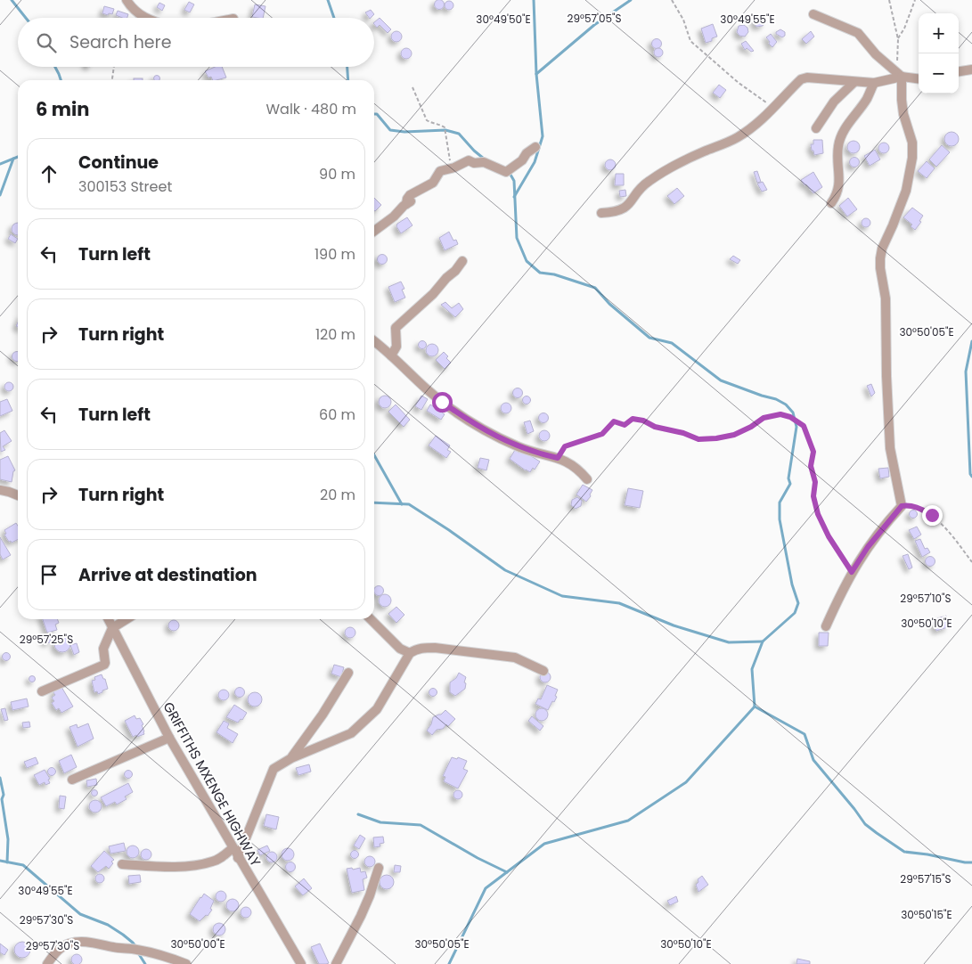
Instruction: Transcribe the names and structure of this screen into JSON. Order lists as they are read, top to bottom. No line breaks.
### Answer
{"streets":{"street":["GRIFFITHS MXENGE HIGHWAY"]},"page":{"map_buttons":["+","−"],"search":"Search here","heading":["6 min","Walk · 480 m"],"list":[["Continue","300153 Street","90 m"],["Turn left","190 m"],["Turn right","120 m"],["Turn left","60 m"],["Turn right","20 m"],"Arrive at destination"]},"coordinates":["29°57'05\"S","30°49'50\"E","30°49'55\"E","30°50'05\"E","29°57'10\"S","30°50'10\"E","29°57'25\"S","29°57'15\"S","30°50'15\"E","29°57'30\"S","30°50'00\"E"]}
